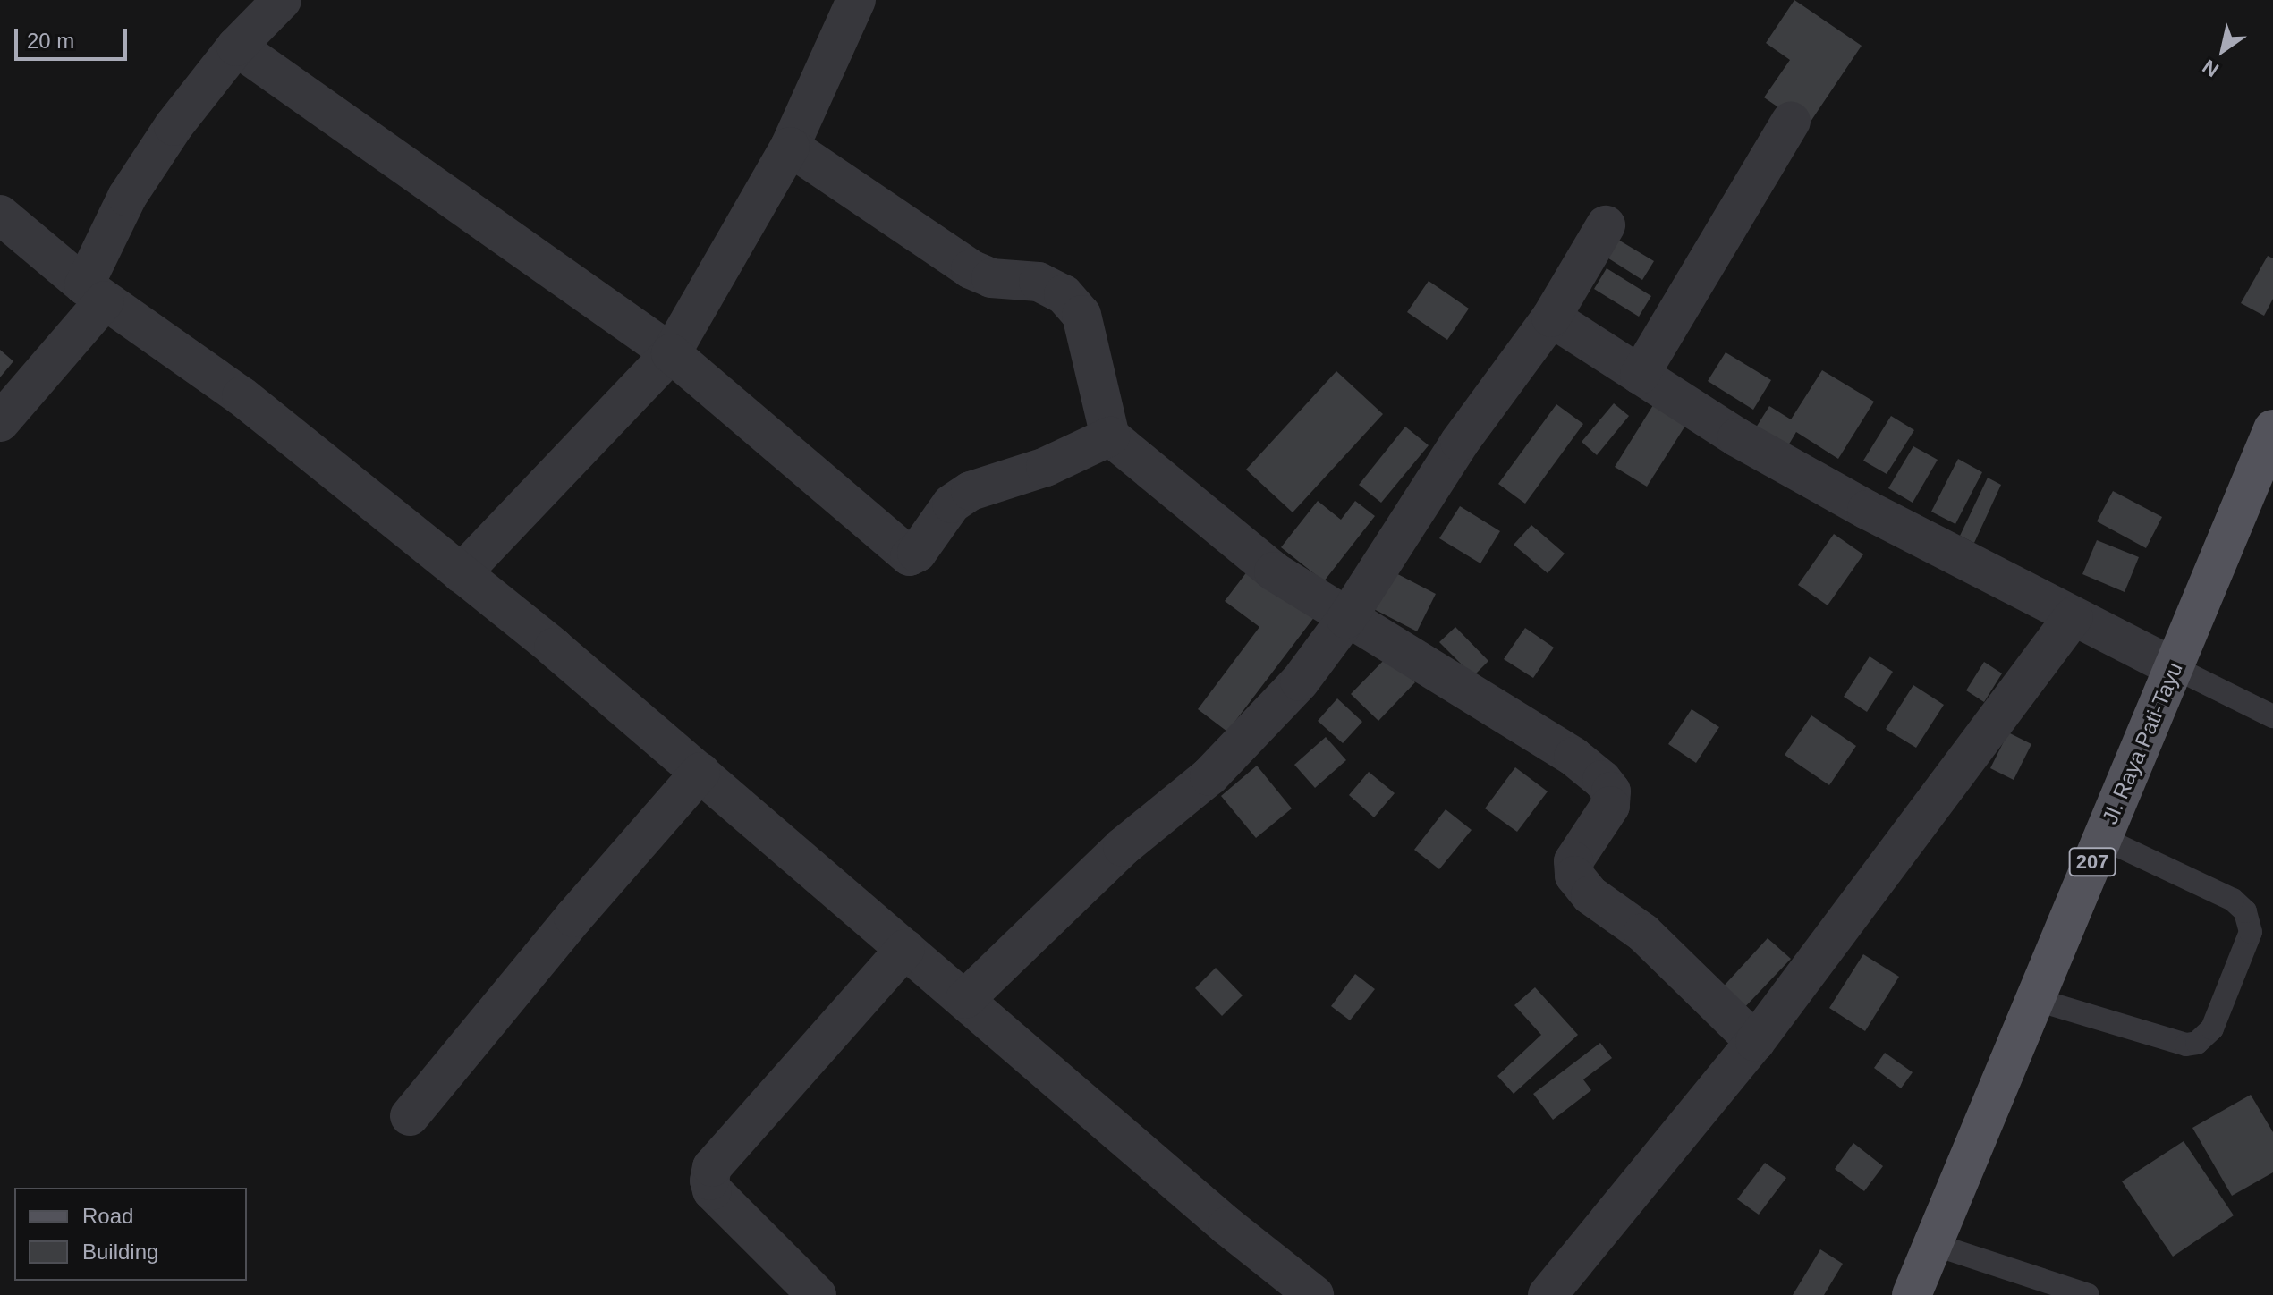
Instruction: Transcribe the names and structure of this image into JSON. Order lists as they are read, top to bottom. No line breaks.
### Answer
{"streets":{"main road":["Jl. Raya Pati-Tayu","207"]},"legend":["Road","Building"],"scale_bar":"20 m","north":"bottom left"}
